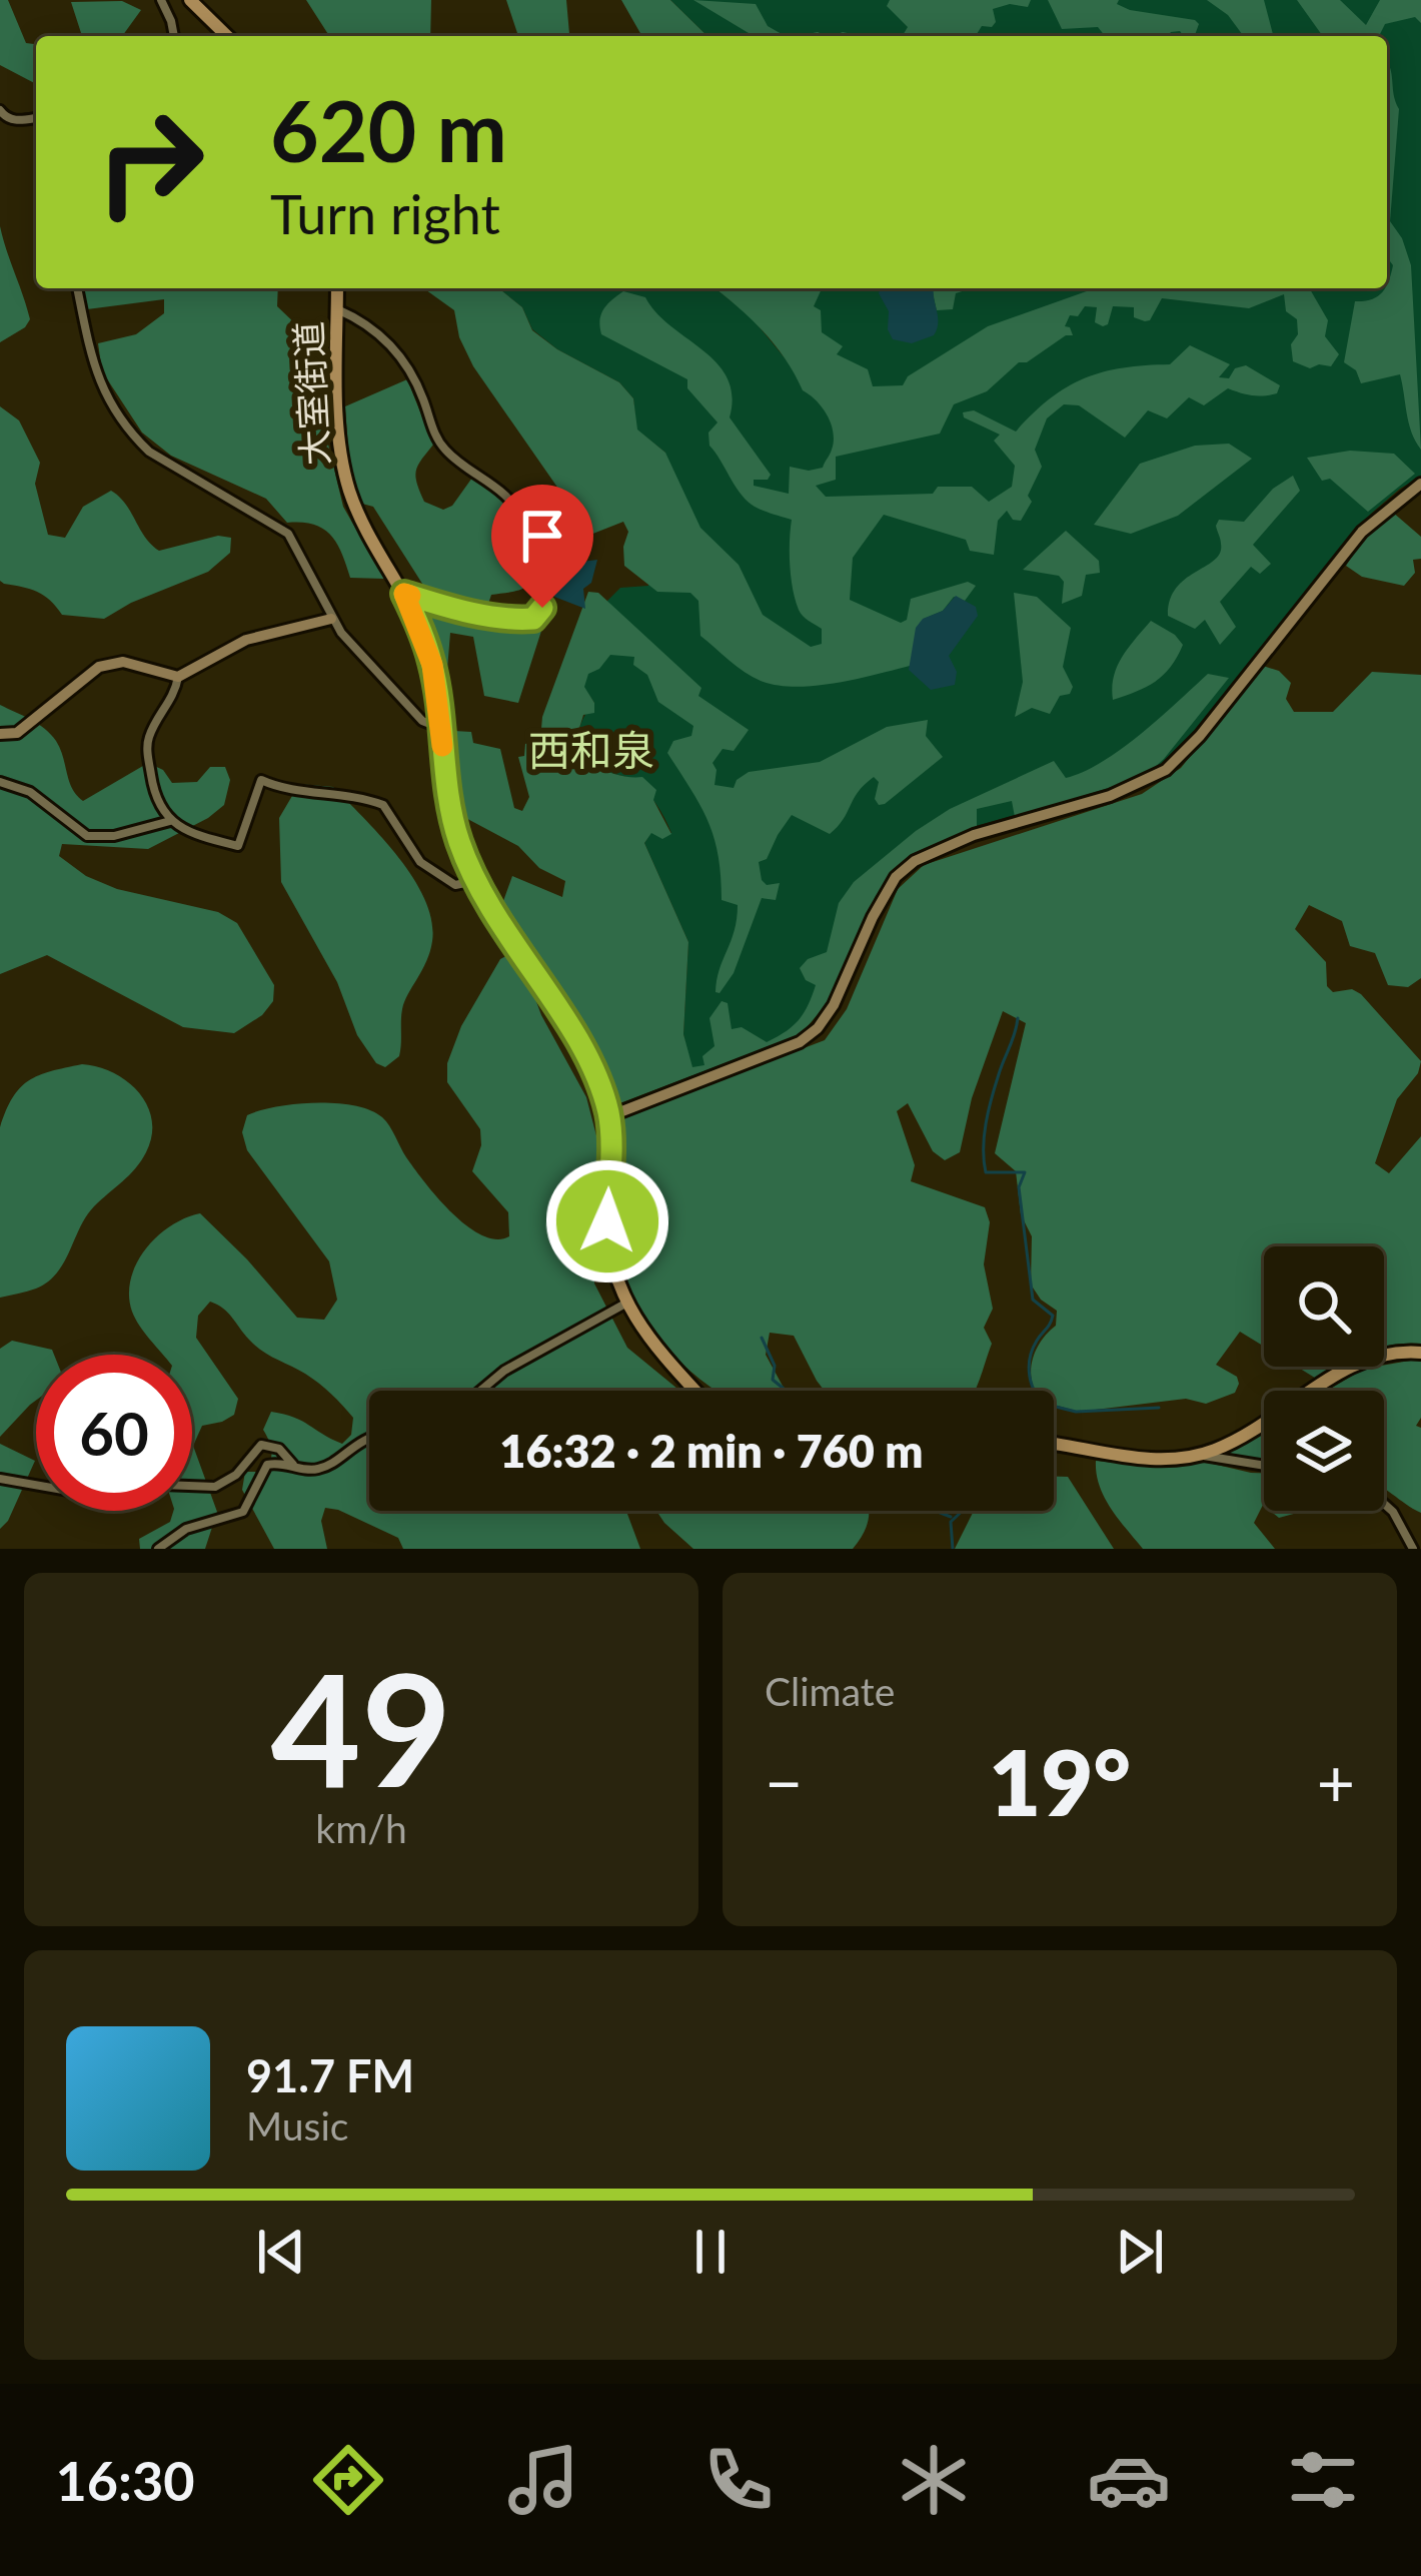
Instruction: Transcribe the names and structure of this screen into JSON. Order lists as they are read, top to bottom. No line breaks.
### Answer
{"streets":{"main road":["大室街道"]},"districts":["西和泉"],"page":{"turn":["620 m","Turn right"],"limit":"60","trip":"16:32 · 2 min · 760 m","tile":[["49","km/h"],"Climate"],"heat":["−","19°","+"],"song":["91.7 FM","Music"],"tabs":"16:30"}}
